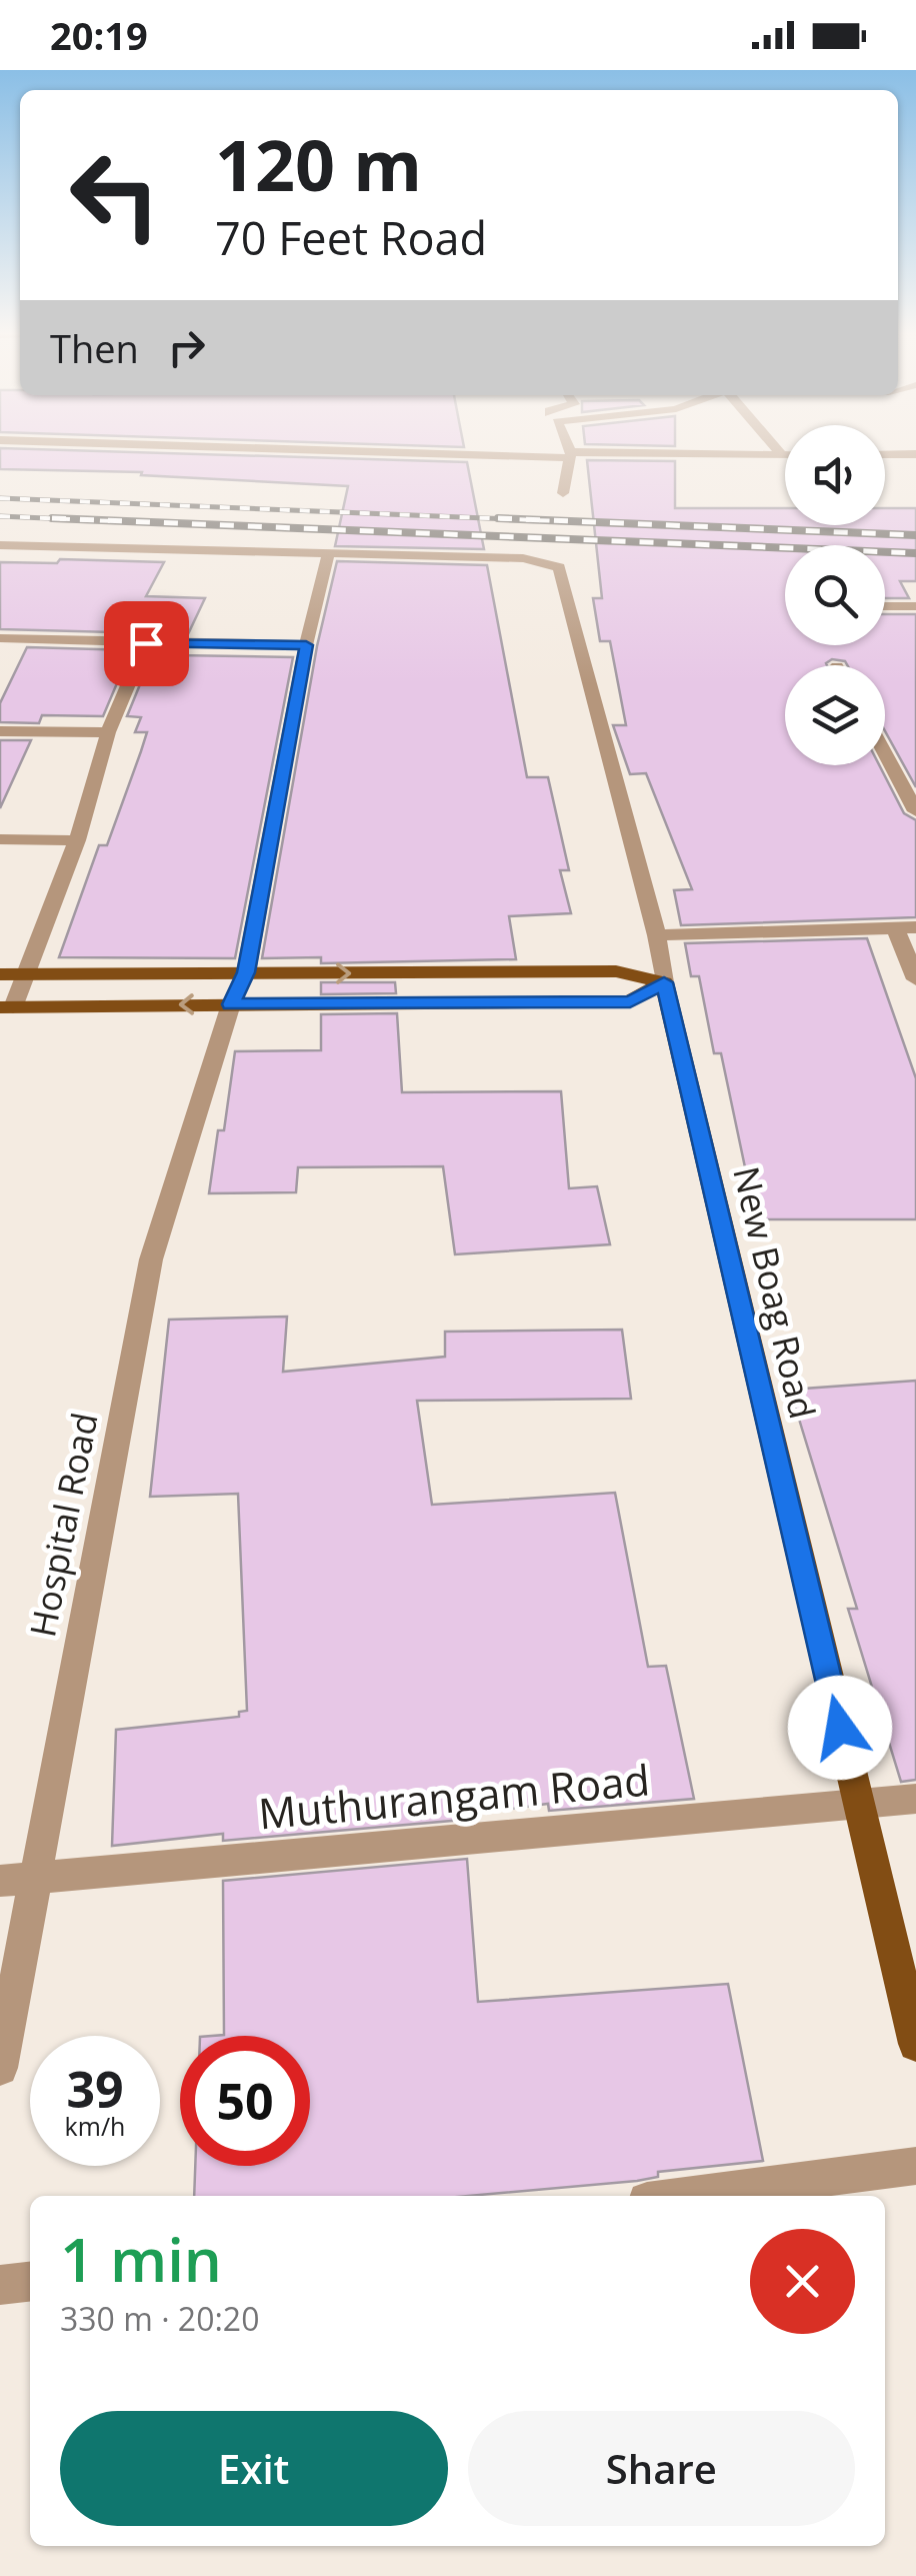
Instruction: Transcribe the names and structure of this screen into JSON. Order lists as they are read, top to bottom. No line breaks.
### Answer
{"streets":{"main road":["New Boag Road"],"street":["Hospital Road","Muthurangam Road"]},"crossings":[["New Boag Road","Muthurangam Road"],["Hospital Road","Muthurangam Road"]],"page":{"status":"20:19","turn":["120 m","70 Feet Road"],"then":"Then","speed":"39 km/h","limit":"50","heading":["1 min","330 m · 20:20"],"buttons":["Exit","Share"]}}
